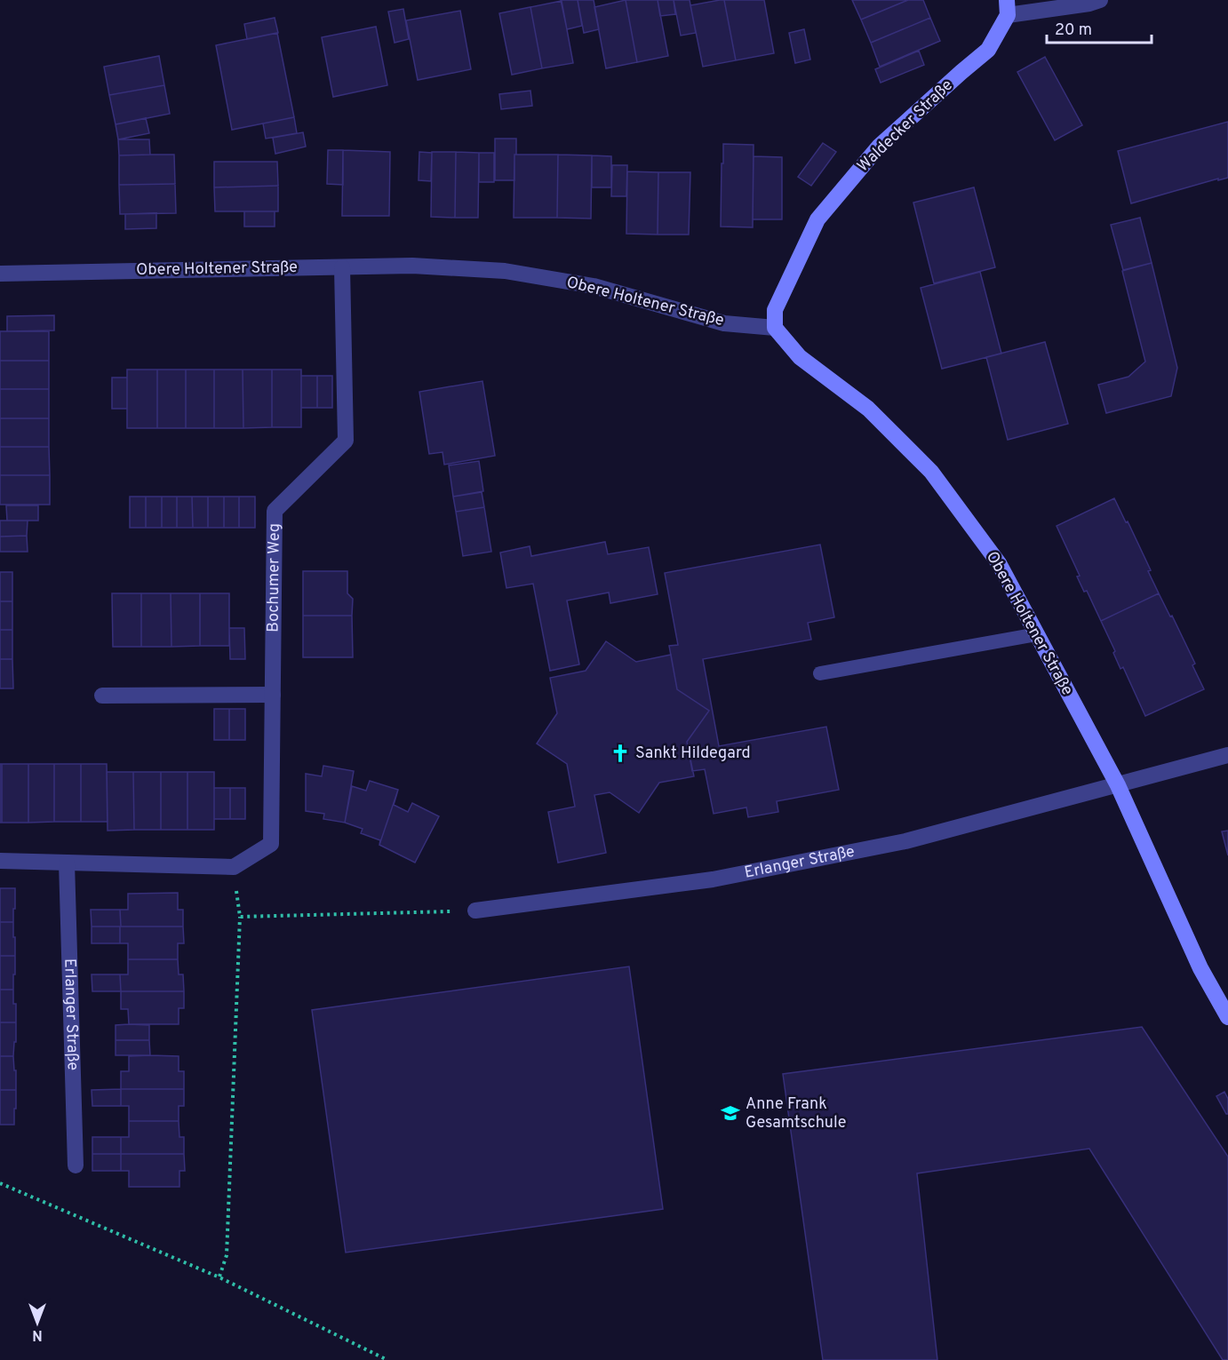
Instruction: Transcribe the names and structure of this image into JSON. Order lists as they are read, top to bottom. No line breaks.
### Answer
{"streets":{"street":["Waldecker Straße","Obere Holtener Straße","Bochumer Weg","Erlanger Straße"]},"crossings":[["Waldecker Straße","Obere Holtener Straße"],["Obere Holtener Straße","Bochumer Weg"],["Obere Holtener Straße","Erlanger Straße"]],"places":{"church":["Sankt Hildegard"],"school or university":["Anne Frank Gesamtschule"]},"scale_bar":"20 m","north":"bottom"}
